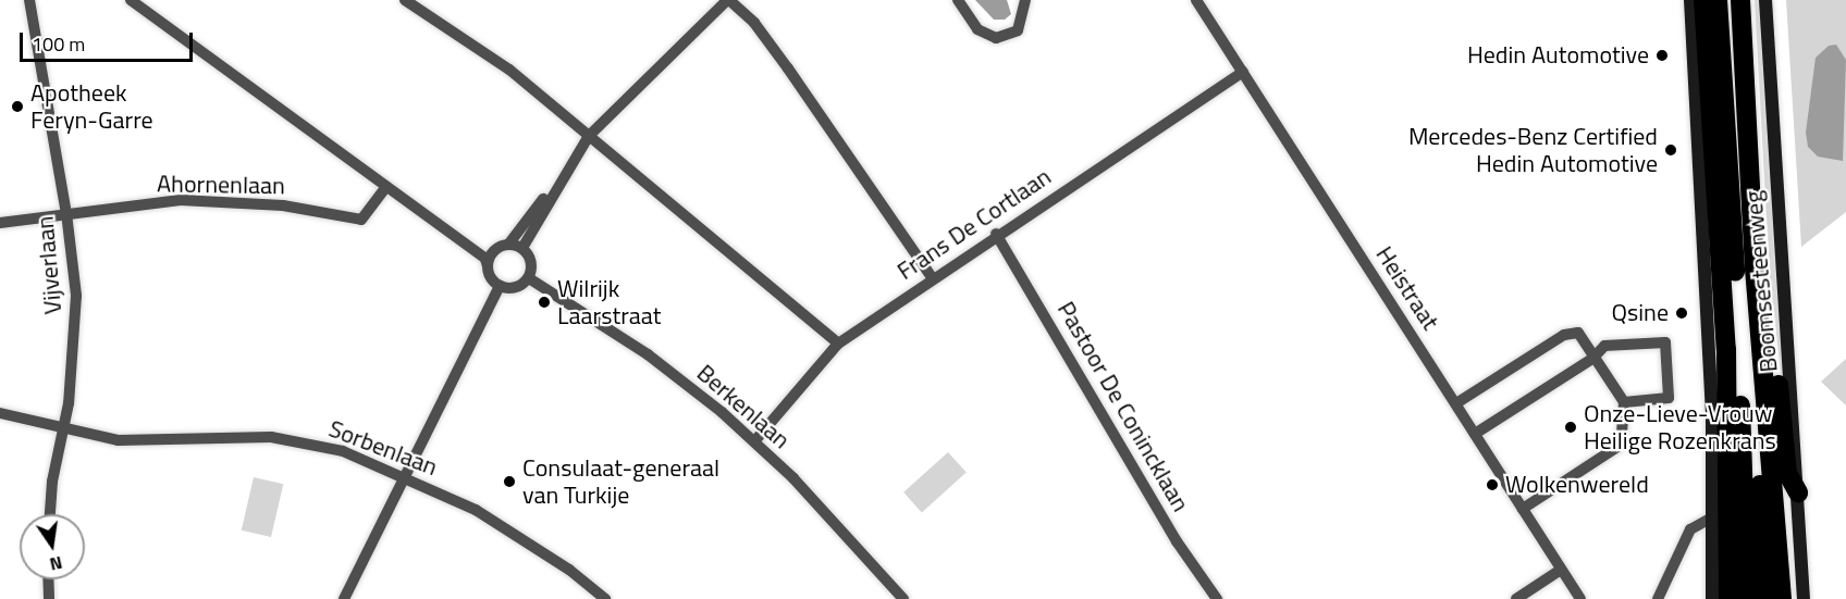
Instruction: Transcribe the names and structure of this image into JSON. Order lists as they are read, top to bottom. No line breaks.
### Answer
{"streets":{"main road":["Boomsesteenweg"],"street":["Ahornenlaan","Frans De Cortlaan","Vijverlaan","Heistraat","Berkenlaan","Pastoor De Conincklaan","Sorbenlaan"]},"crossings":[["Ahornenlaan","Vijverlaan"],["Frans De Cortlaan","Heistraat"],["Frans De Cortlaan","Berkenlaan"],["Frans De Cortlaan","Pastoor De Conincklaan"],["Vijverlaan","Sorbenlaan"]],"places":["Hedin Automotive","Apotheek Feryn-Garre","Mercedes-Benz Certified Hedin Automotive","Wilrijk Laarstraat","Qsine","Onze-Lieve-Vrouw Heilige Rozenkrans","Consulaat-generaal van Turkije","Wolkenwereld"],"scale_bar":"100 m","north":"bottom"}
